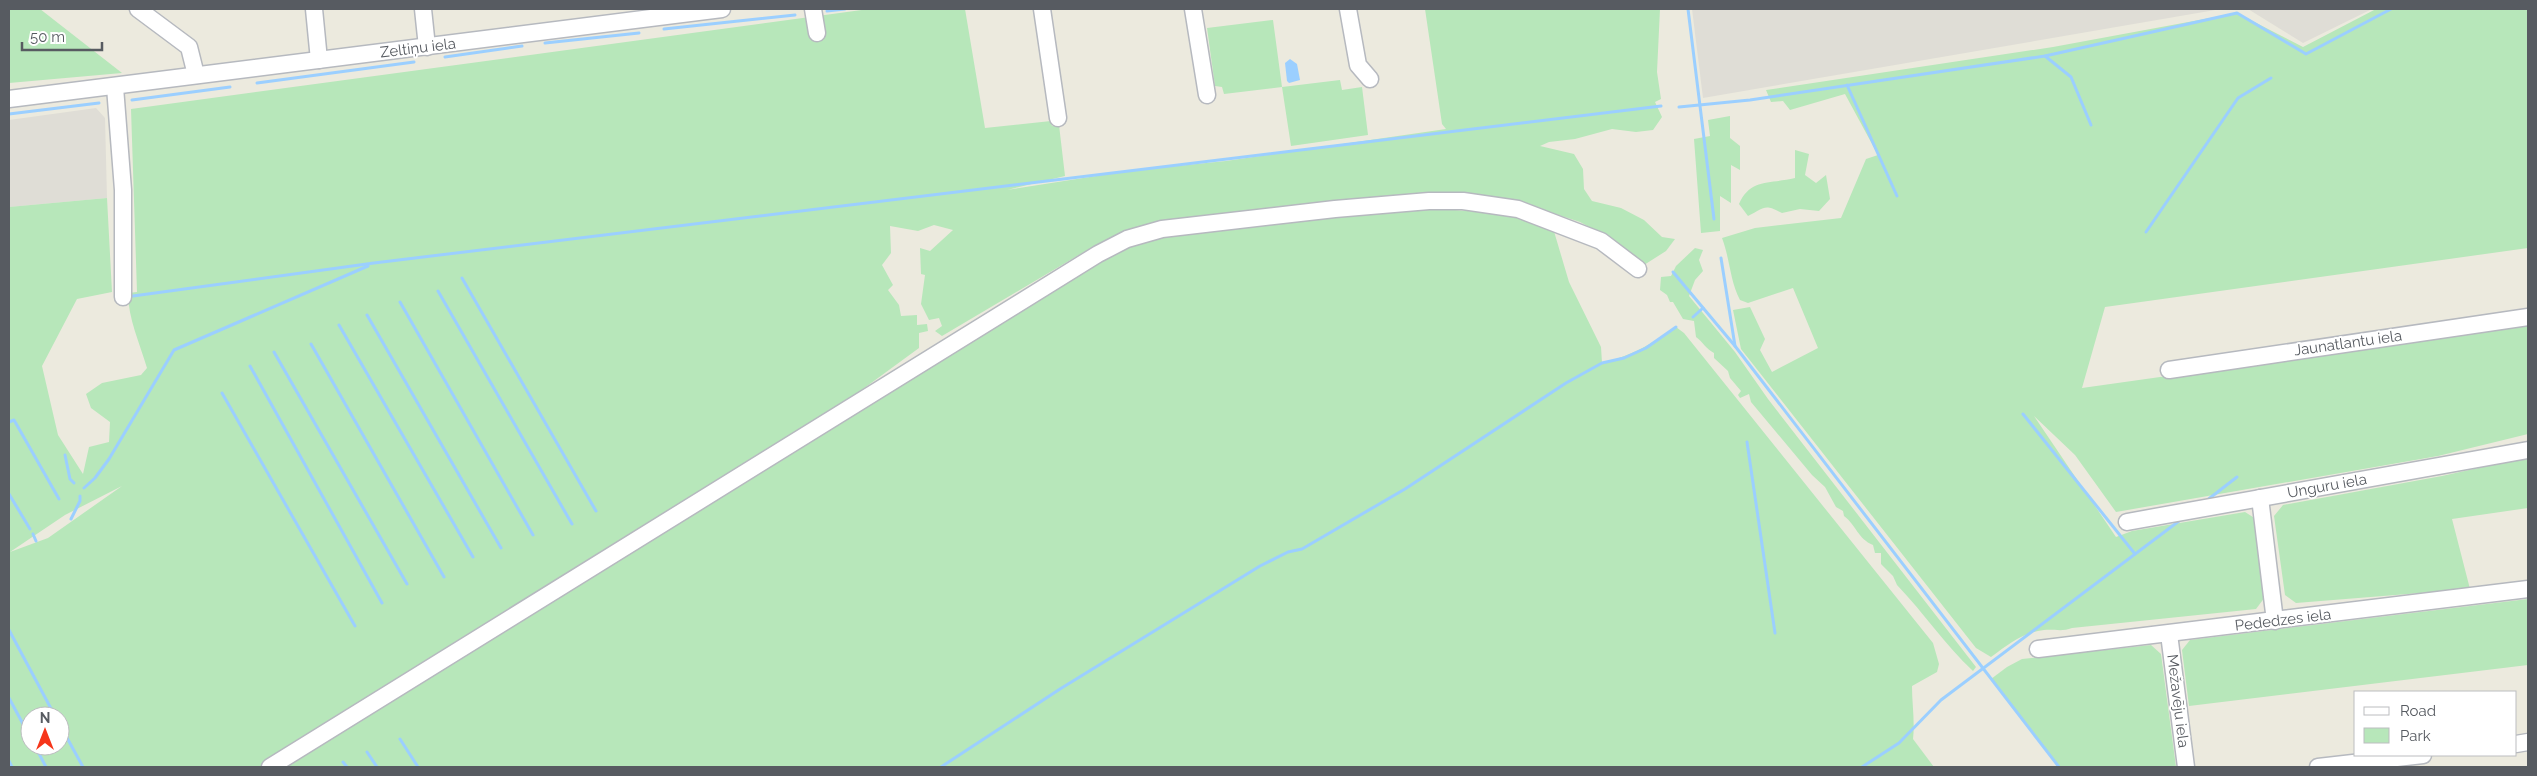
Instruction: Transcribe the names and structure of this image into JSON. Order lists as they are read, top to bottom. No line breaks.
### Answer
{"streets":{"street":["Zeltiņu iela","Jaunatlantu iela","Unguru iela","Pededzes iela","Mežavēju iela"]},"crossings":[["Pededzes iela","Mežavēju iela"]],"legend":["Road","Park"],"scale_bar":"50 m","north":"top"}
